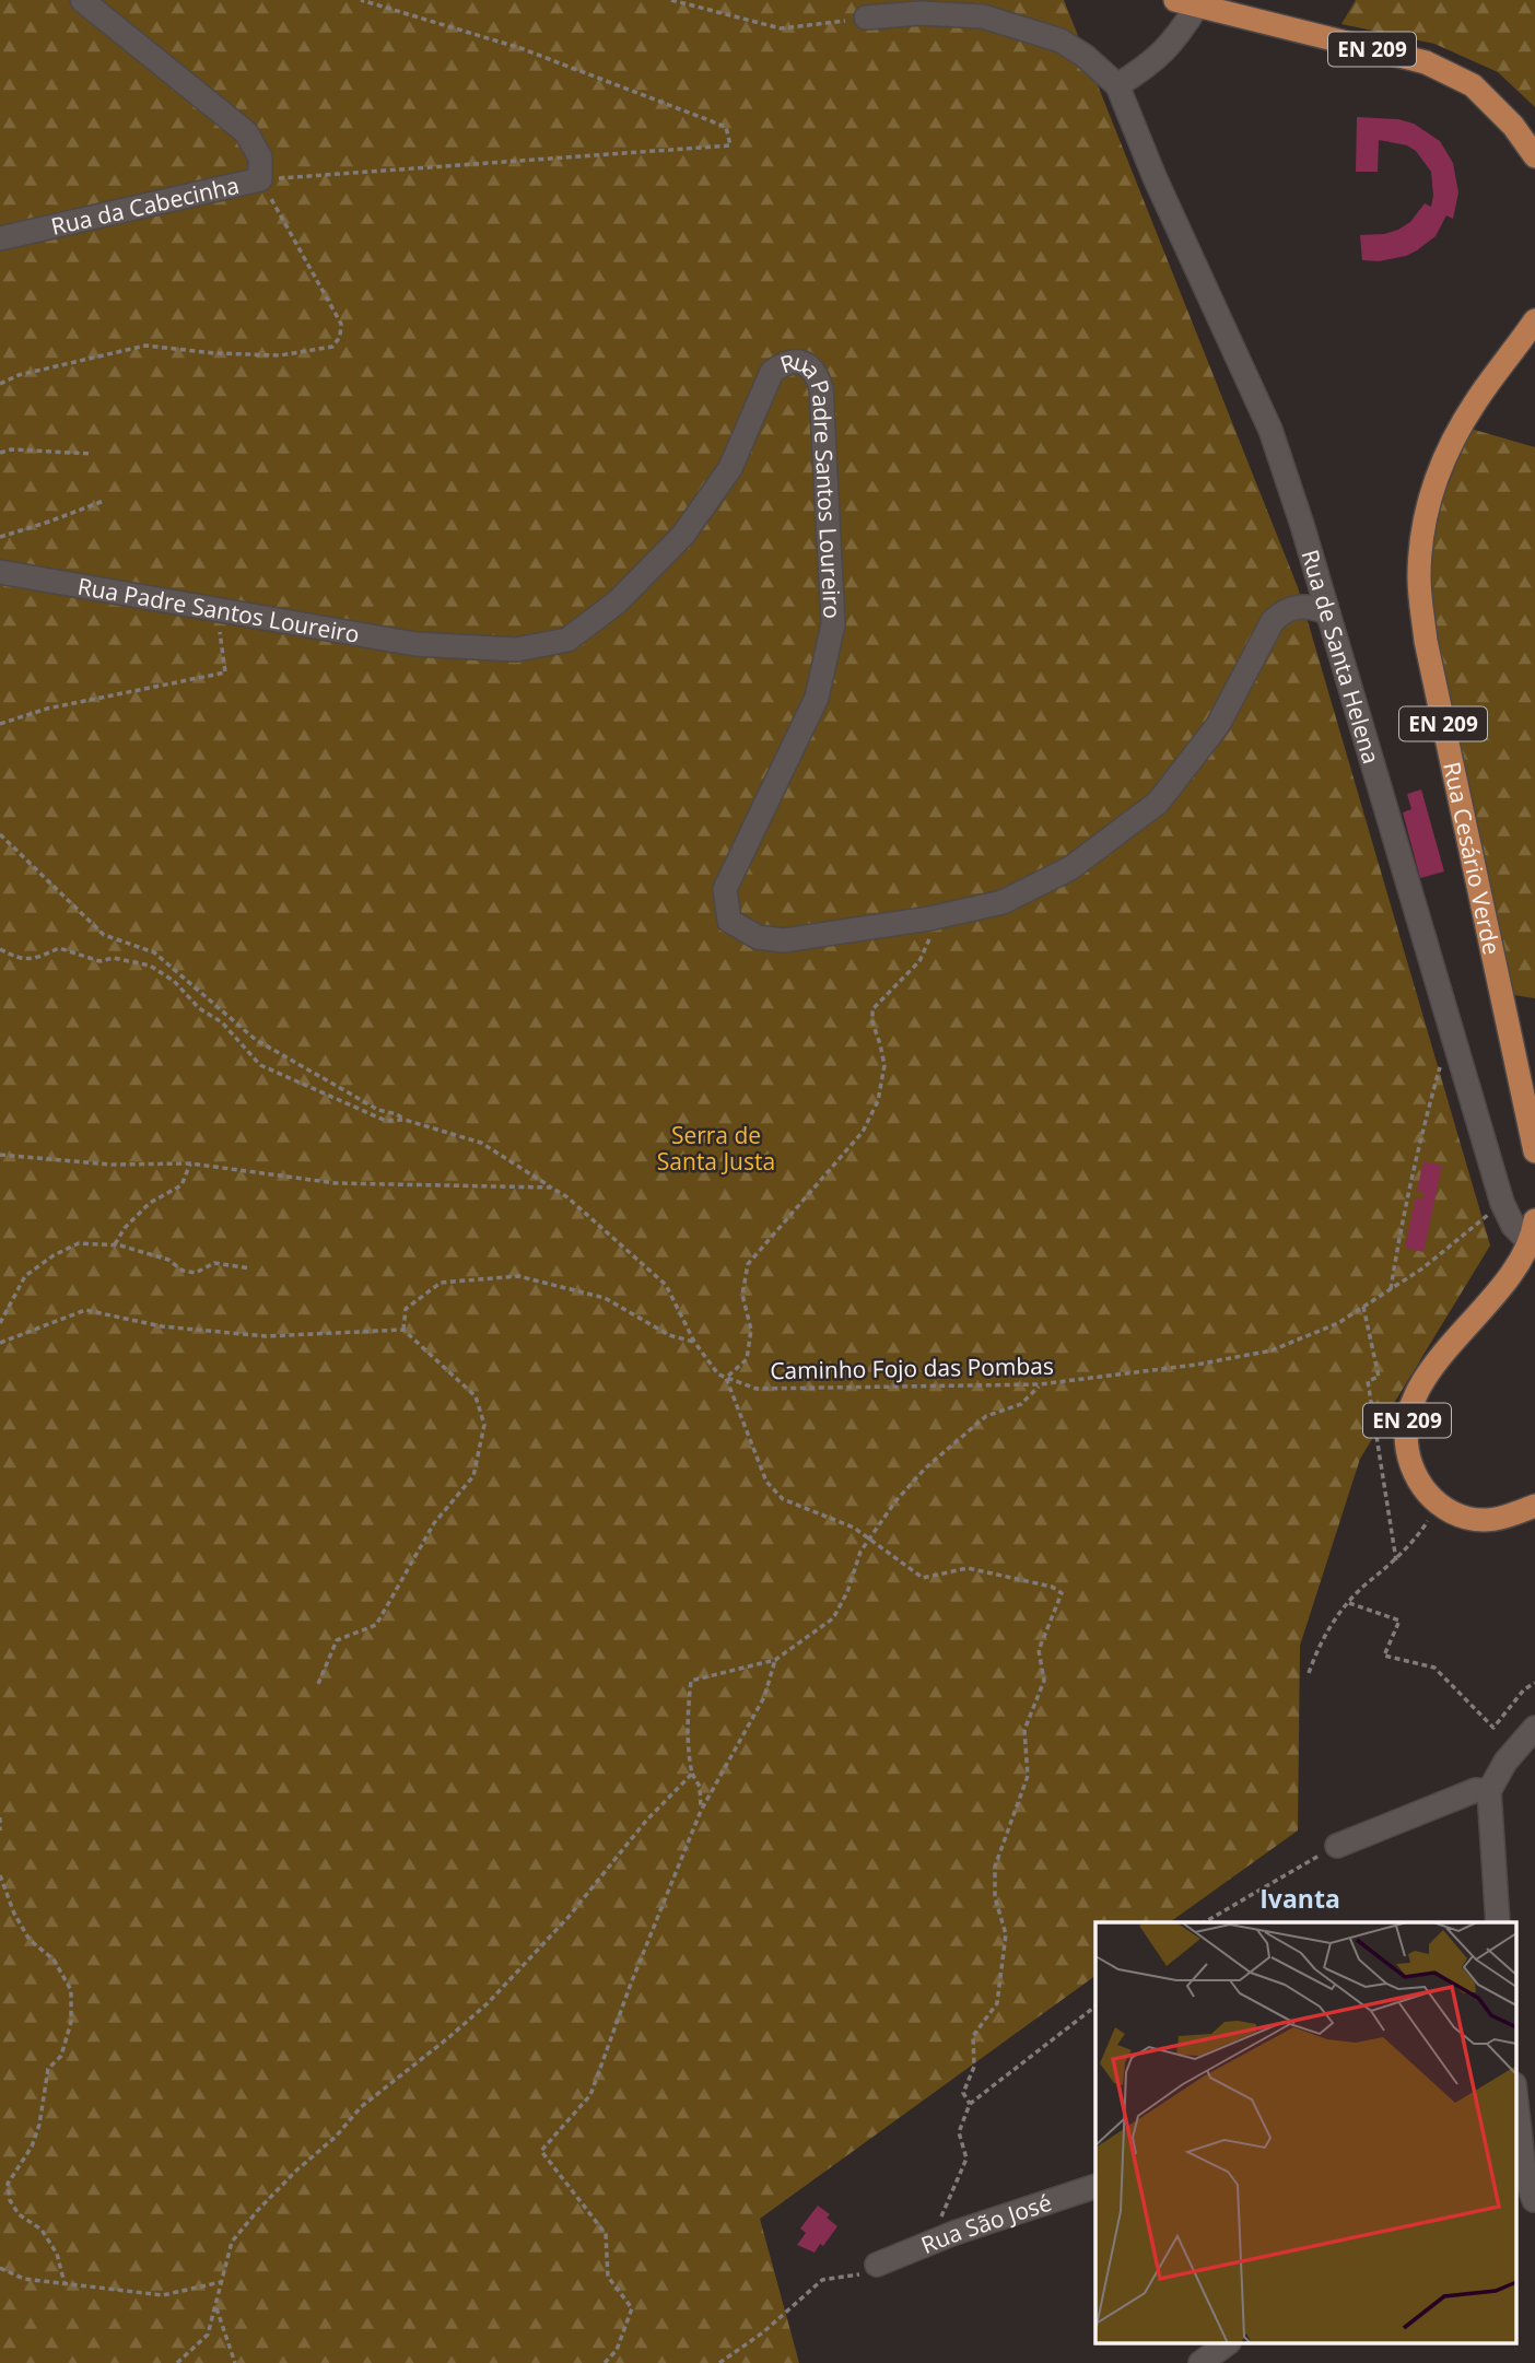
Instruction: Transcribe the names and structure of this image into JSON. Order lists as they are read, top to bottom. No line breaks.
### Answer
{"streets":{"main road":["EN 209","Rua Cesário Verde"],"street":["Rua da Cabecinha","Rua Padre Santos Loureiro","Rua de Santa Helena","Rua São José"],"path":["Caminho Fojo das Pombas"]},"crossings":[["EN 209","Rua de Santa Helena"],["Rua Padre Santos Loureiro","Rua de Santa Helena"],["Rua de Santa Helena","Caminho Fojo das Pombas"]],"districts":["Ivanta"],"parks":["Serra de Santa Justa"]}
